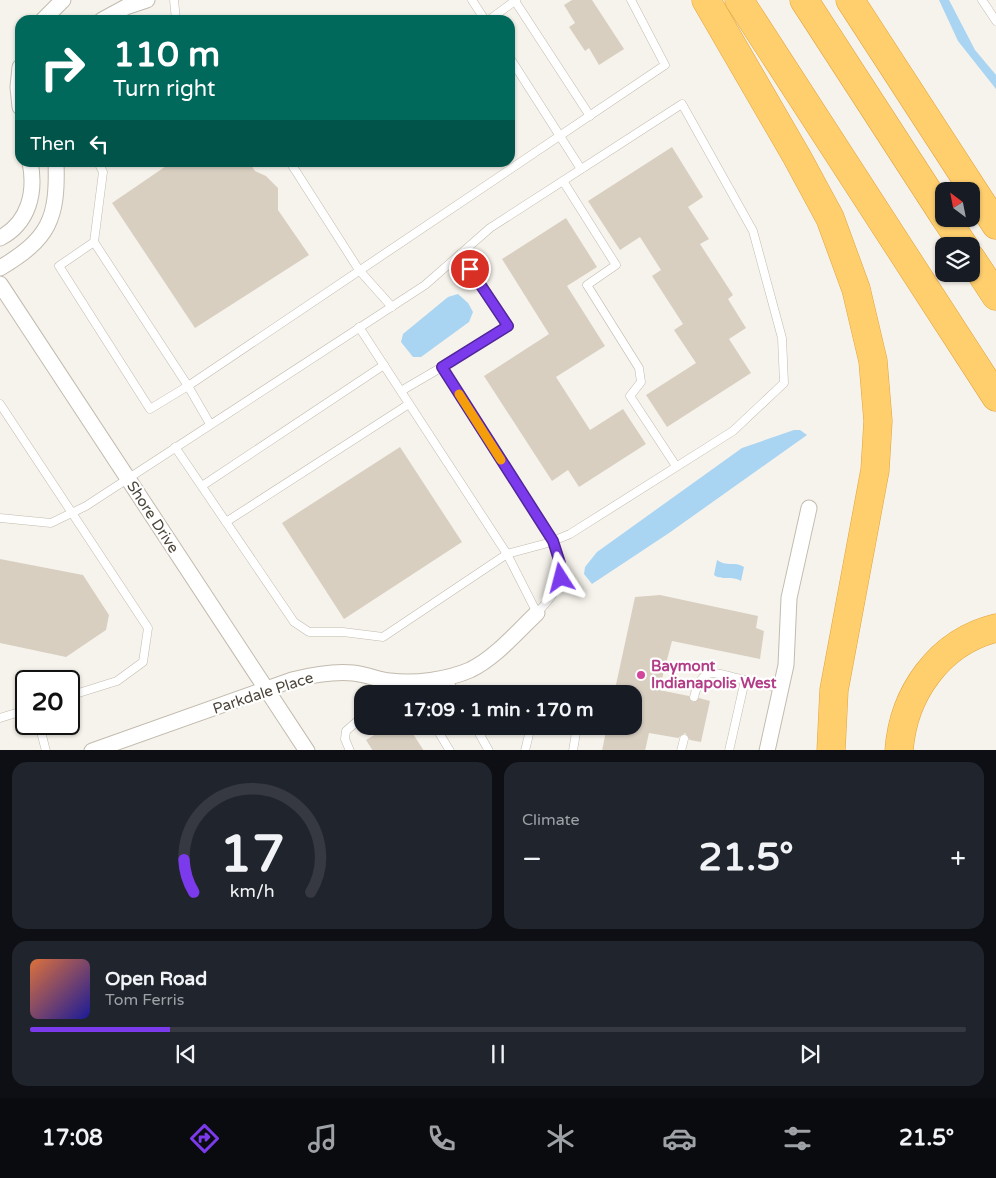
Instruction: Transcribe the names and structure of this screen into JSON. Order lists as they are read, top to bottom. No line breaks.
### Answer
{"streets":{"street":["Shore Drive","Parkdale Place"]},"crossings":[["Shore Drive","Parkdale Place"]],"places":["Baymont Indianapolis West"],"north":"top left","page":{"turn":["110 m","Turn right"],"then":"Then","limit":"20","trip":"17:09 · 1 min · 170 m","tile":"Climate","heat":["−","21.5°","+"],"song":["Open Road","Tom Ferris"],"tabs":["17:08","21.5°"],"gauge":["17","km/h"]}}
